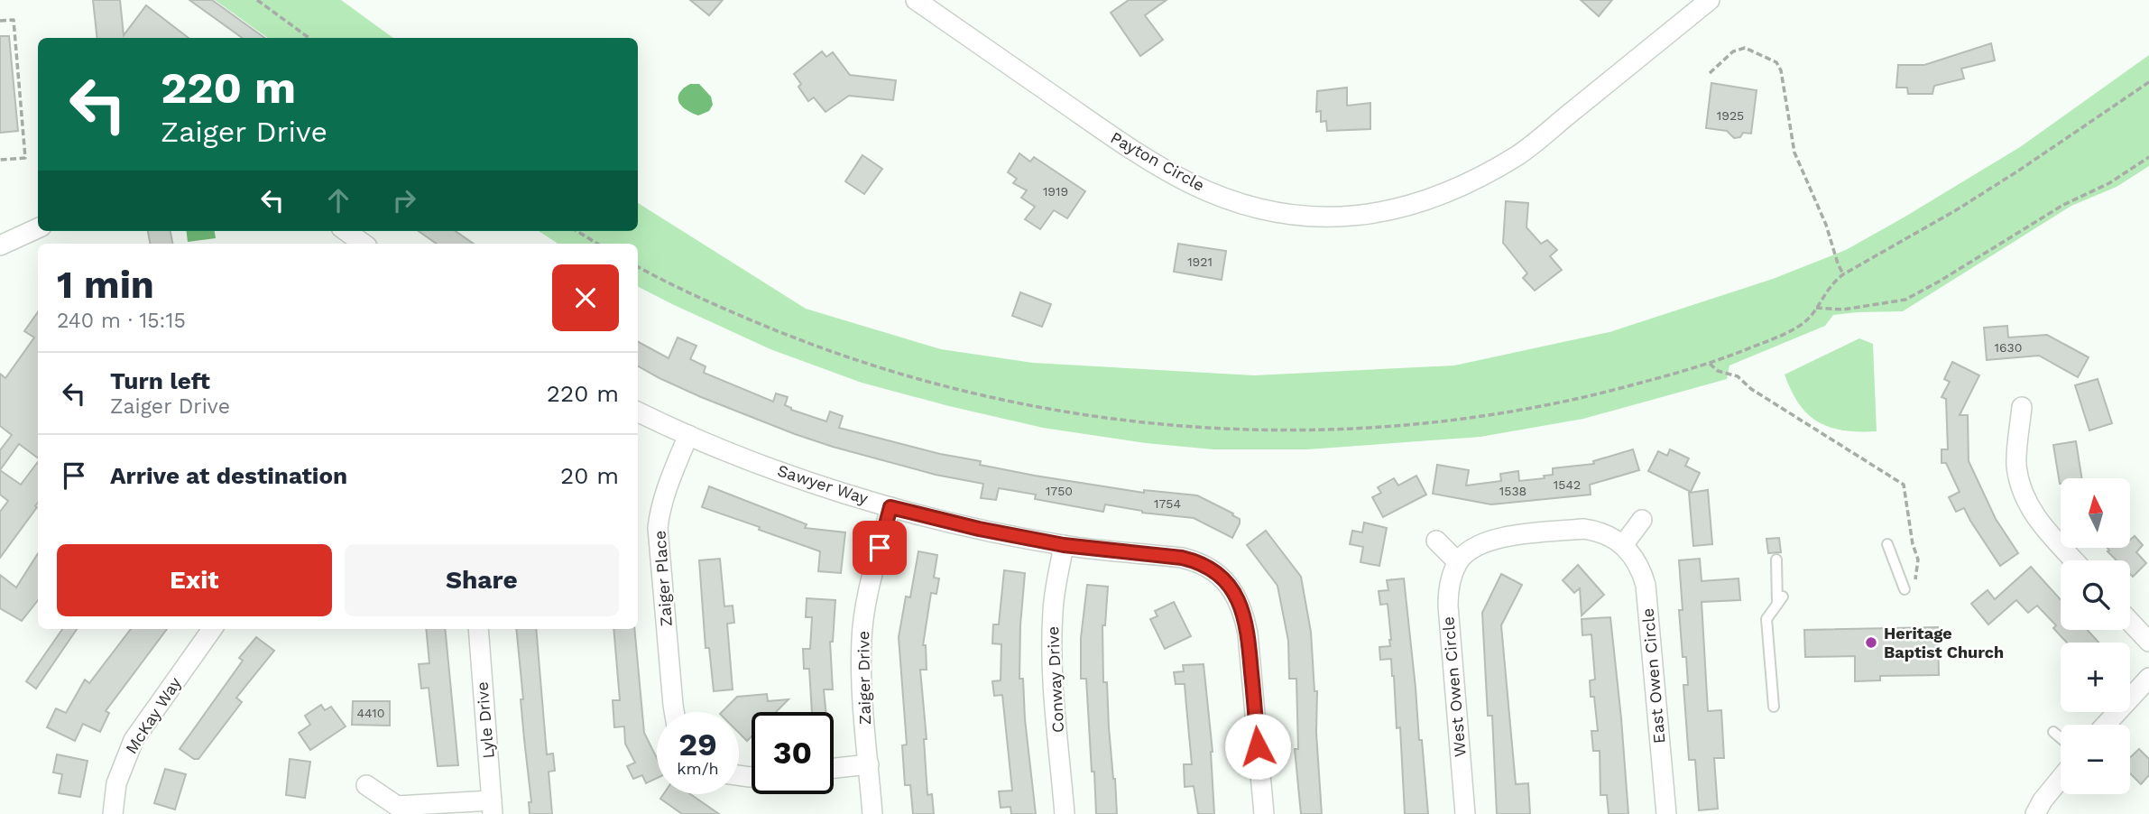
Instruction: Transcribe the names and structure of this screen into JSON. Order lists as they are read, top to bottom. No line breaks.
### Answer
{"streets":{"street":["Payton Circle","Sawyer Way","Zaiger Place","East Owen Circle","Zaiger Drive","Conway Drive","West Owen Circle","McKay Way","Lyle Drive"]},"crossings":[["Sawyer Way","Zaiger Place"],["Sawyer Way","Zaiger Drive"],["Sawyer Way","Conway Drive"],["East Owen Circle","West Owen Circle"]],"places":["Heritage Baptist Church"],"house_numbers":["1925","1919","1921","1630","1542","1750","1538","1754","4410"],"north":"top","page":{"turn":["220 m","Zaiger Drive"],"heading":["1 min","240 m · 15:15"],"list":[{"name":"Turn left","note":"Zaiger Drive","value":"220 m"},{"name":"Arrive at destination","value":"20 m"}],"map_buttons":["+","−"],"buttons":["Exit","Share"],"speed":"29 km/h","limit":"30"}}
